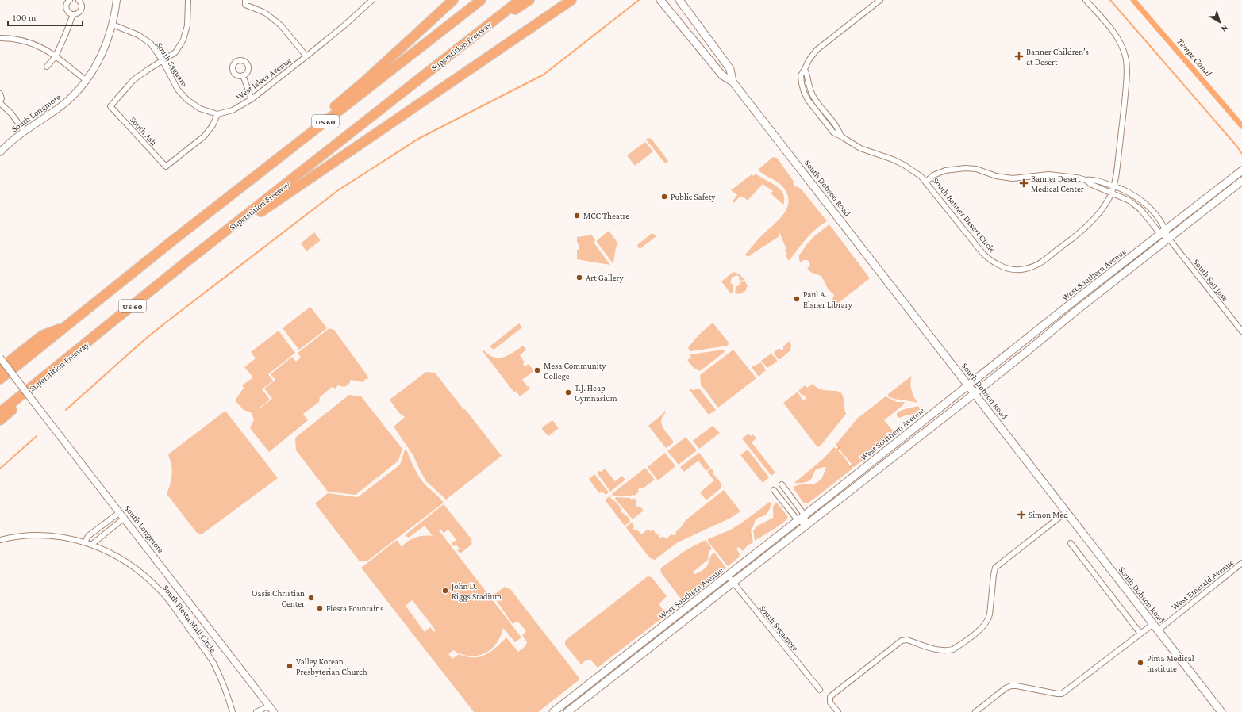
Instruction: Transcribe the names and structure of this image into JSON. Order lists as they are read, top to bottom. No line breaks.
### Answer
{"streets":{"highway":["Superstition Freeway","US 60"],"main road":["South Dobson Road","West Southern Avenue"],"street":["South Saguaro","West Isleta Avenue","South Longmore","South Ash","South Banner Desert Circle","South San Jose","West Emerald Avenue","South Fiesta Mall Circle","South Sycamore"]},"crossings":[["South Saguaro","West Isleta Avenue"],["South Saguaro","South Longmore"],["South Saguaro","South Ash"],["West Isleta Avenue","South Ash"],["South Dobson Road","West Southern Avenue"],["South Dobson Road","West Emerald Avenue"],["West Southern Avenue","South San Jose"],["West Southern Avenue","South Sycamore"]],"water":["Tempe Canal"],"places":{"health":["Banner Children’s at Desert","Banner Desert Medical Center","Simon Med"],"other":["Public Safety","MCC Theatre","Art Gallery","Paul A. Elsner Library","Mesa Community College","T.J. Heap Gymnasium","John D. Riggs Stadium","Oasis Christian Center","Fiesta Fountains","Pima Medical Institute","Valley Korean Presbyterian Church"]},"scale_bar":"100 m","north":"bottom right"}
